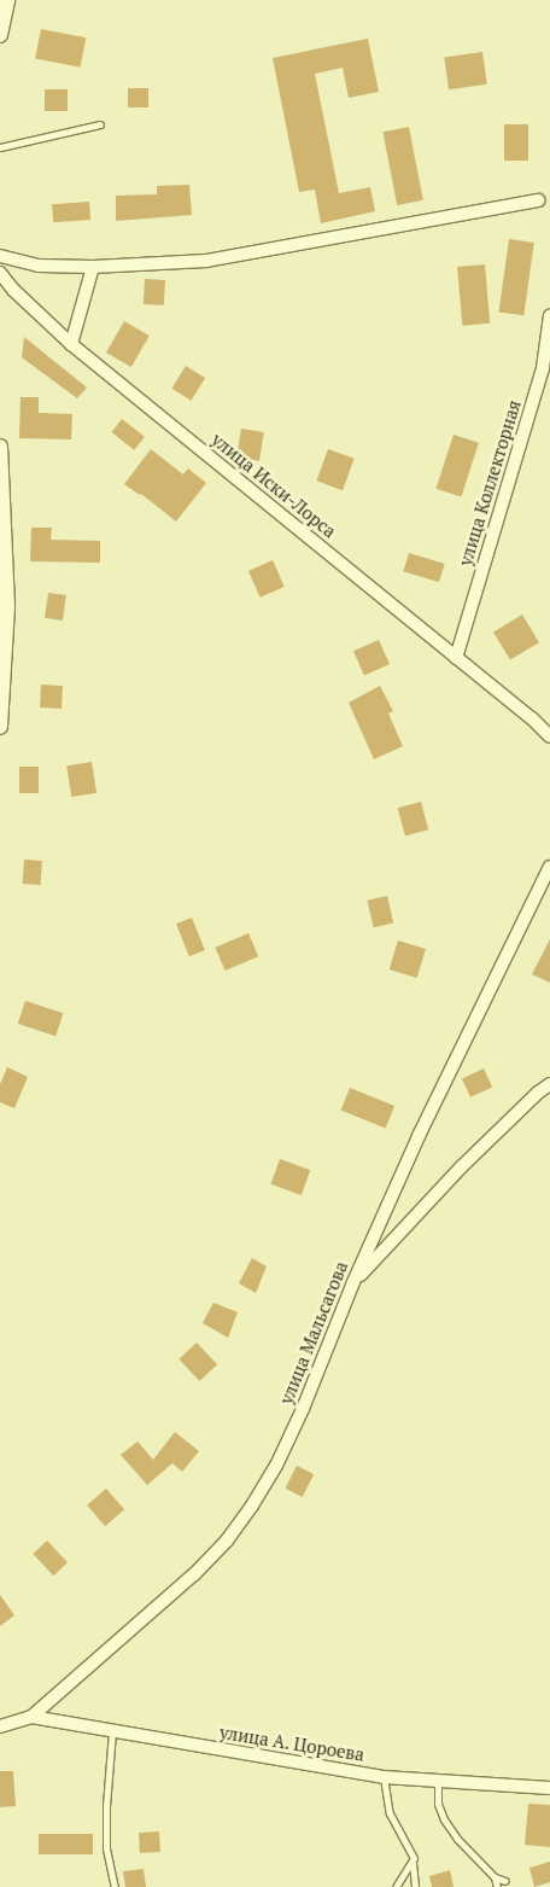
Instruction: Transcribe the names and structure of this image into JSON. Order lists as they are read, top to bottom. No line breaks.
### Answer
{"streets":{"street":["улица Коллекторная","улица Иски-Лорса","улица Мальсагова","улица А. Цороева"]},"crossings":[["улица Коллекторная","улица Иски-Лорса"],["улица Мальсагова","улица А. Цороева"]]}
